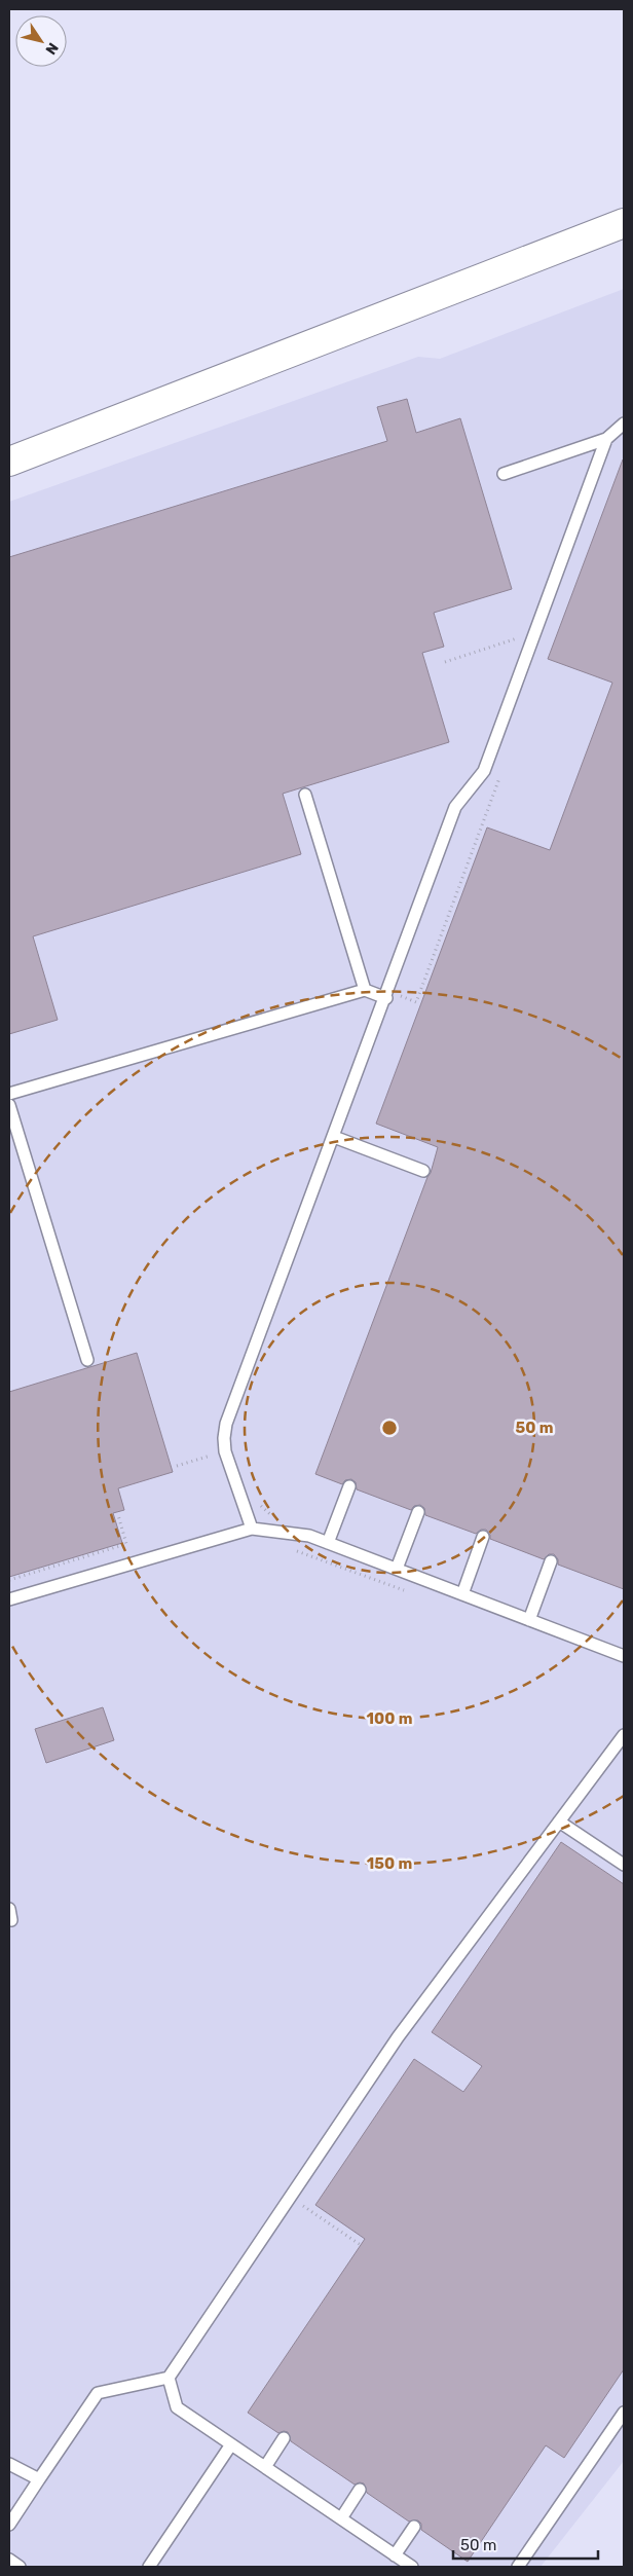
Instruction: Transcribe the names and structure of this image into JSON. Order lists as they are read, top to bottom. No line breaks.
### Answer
{"scale_bar":"50 m","north":"bottom right","rings":["50 m","100 m","150 m"]}
